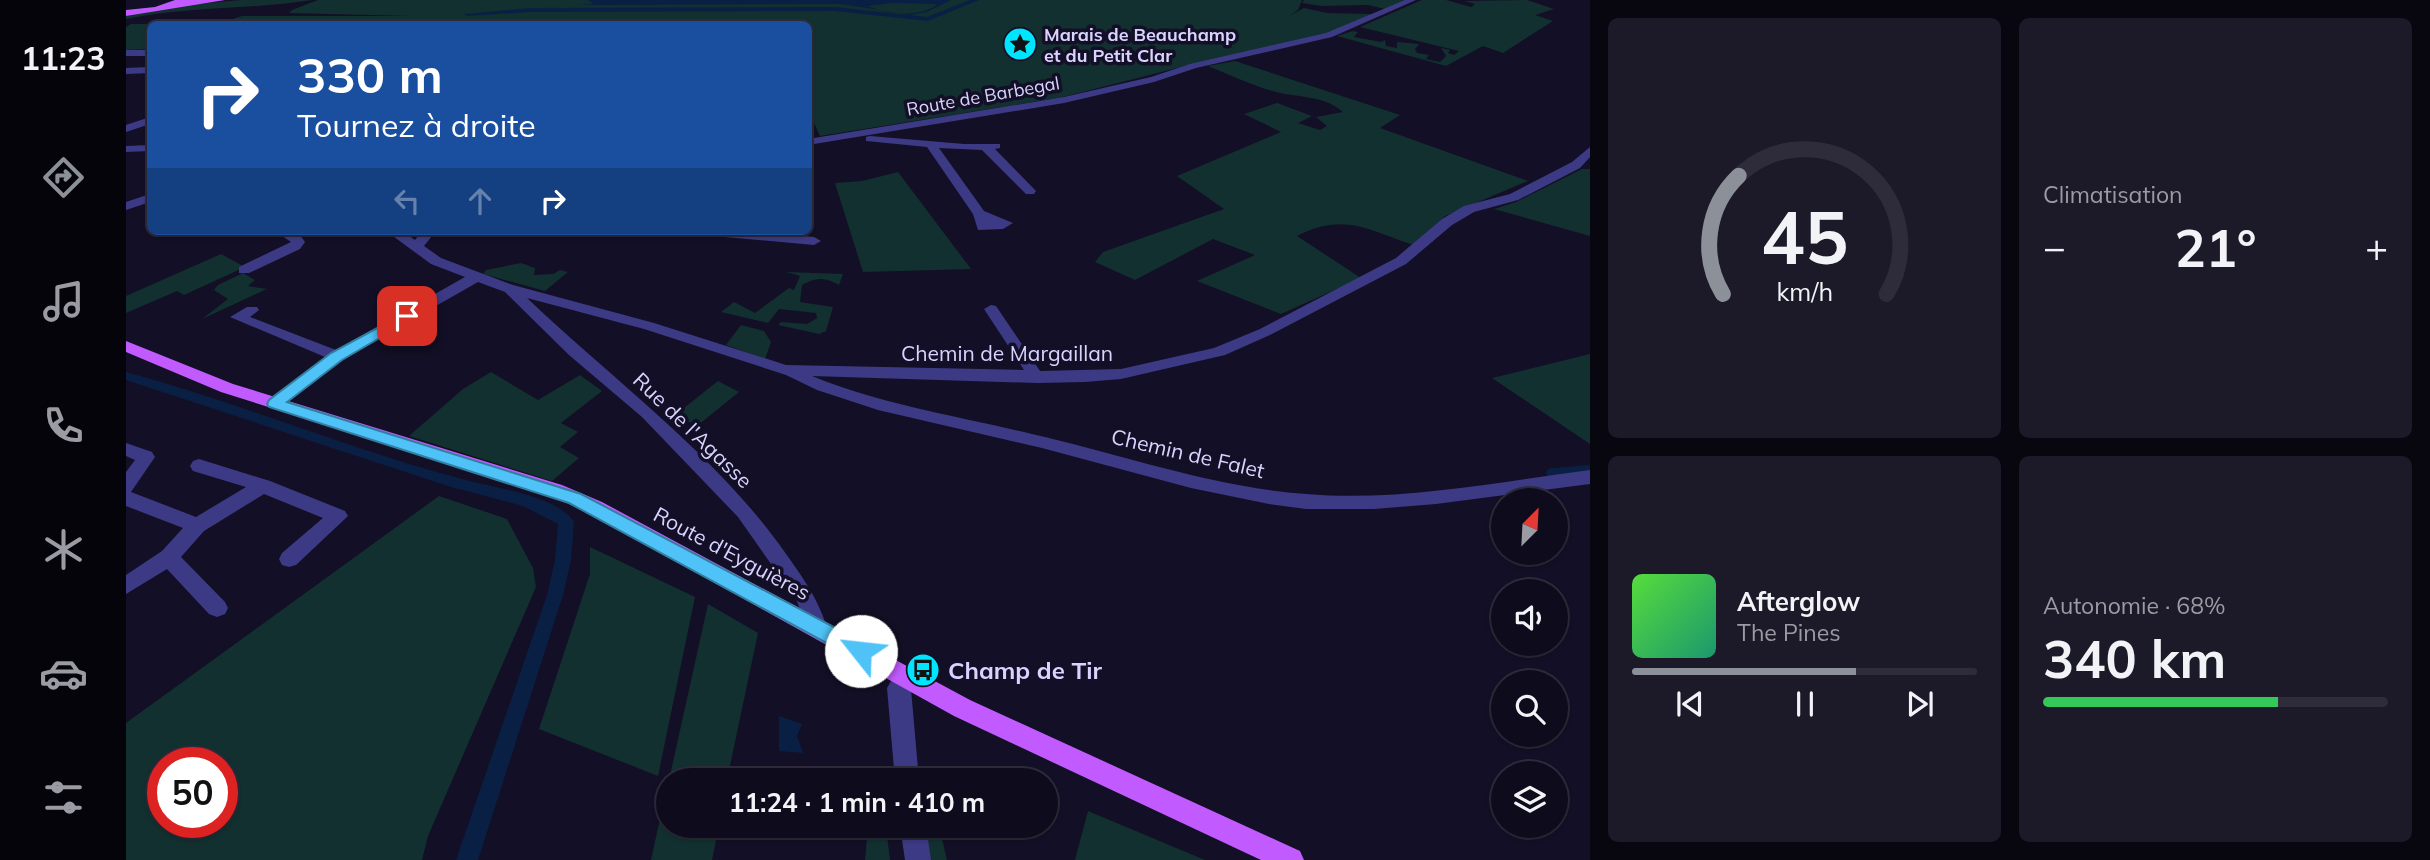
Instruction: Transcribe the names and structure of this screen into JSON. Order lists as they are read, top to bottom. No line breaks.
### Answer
{"streets":{"main road":["Route d'Eyguières"],"street":["Route de Barbegal","Chemin de Margaillan","Rue de l'Agasse","Chemin de Falet"]},"crossings":[["Chemin de Margaillan","Rue de l'Agasse"],["Chemin de Margaillan","Chemin de Falet"],["Rue de l'Agasse","Route d'Eyguières"]],"places":{"place":["Marais de Beauchamp et du Petit Clar"],"bus stop":["Champ de Tir"]},"north":"top right","page":{"tabs":"11:23","tile":["Climatisation",["Autonomie · 68%","340 km"]],"turn":["330 m","Tournez à droite"],"heat":["−","21°","+"],"song":["Afterglow","The Pines"],"limit":"50","trip":"11:24 · 1 min · 410 m","gauge":["45","km/h"]}}
